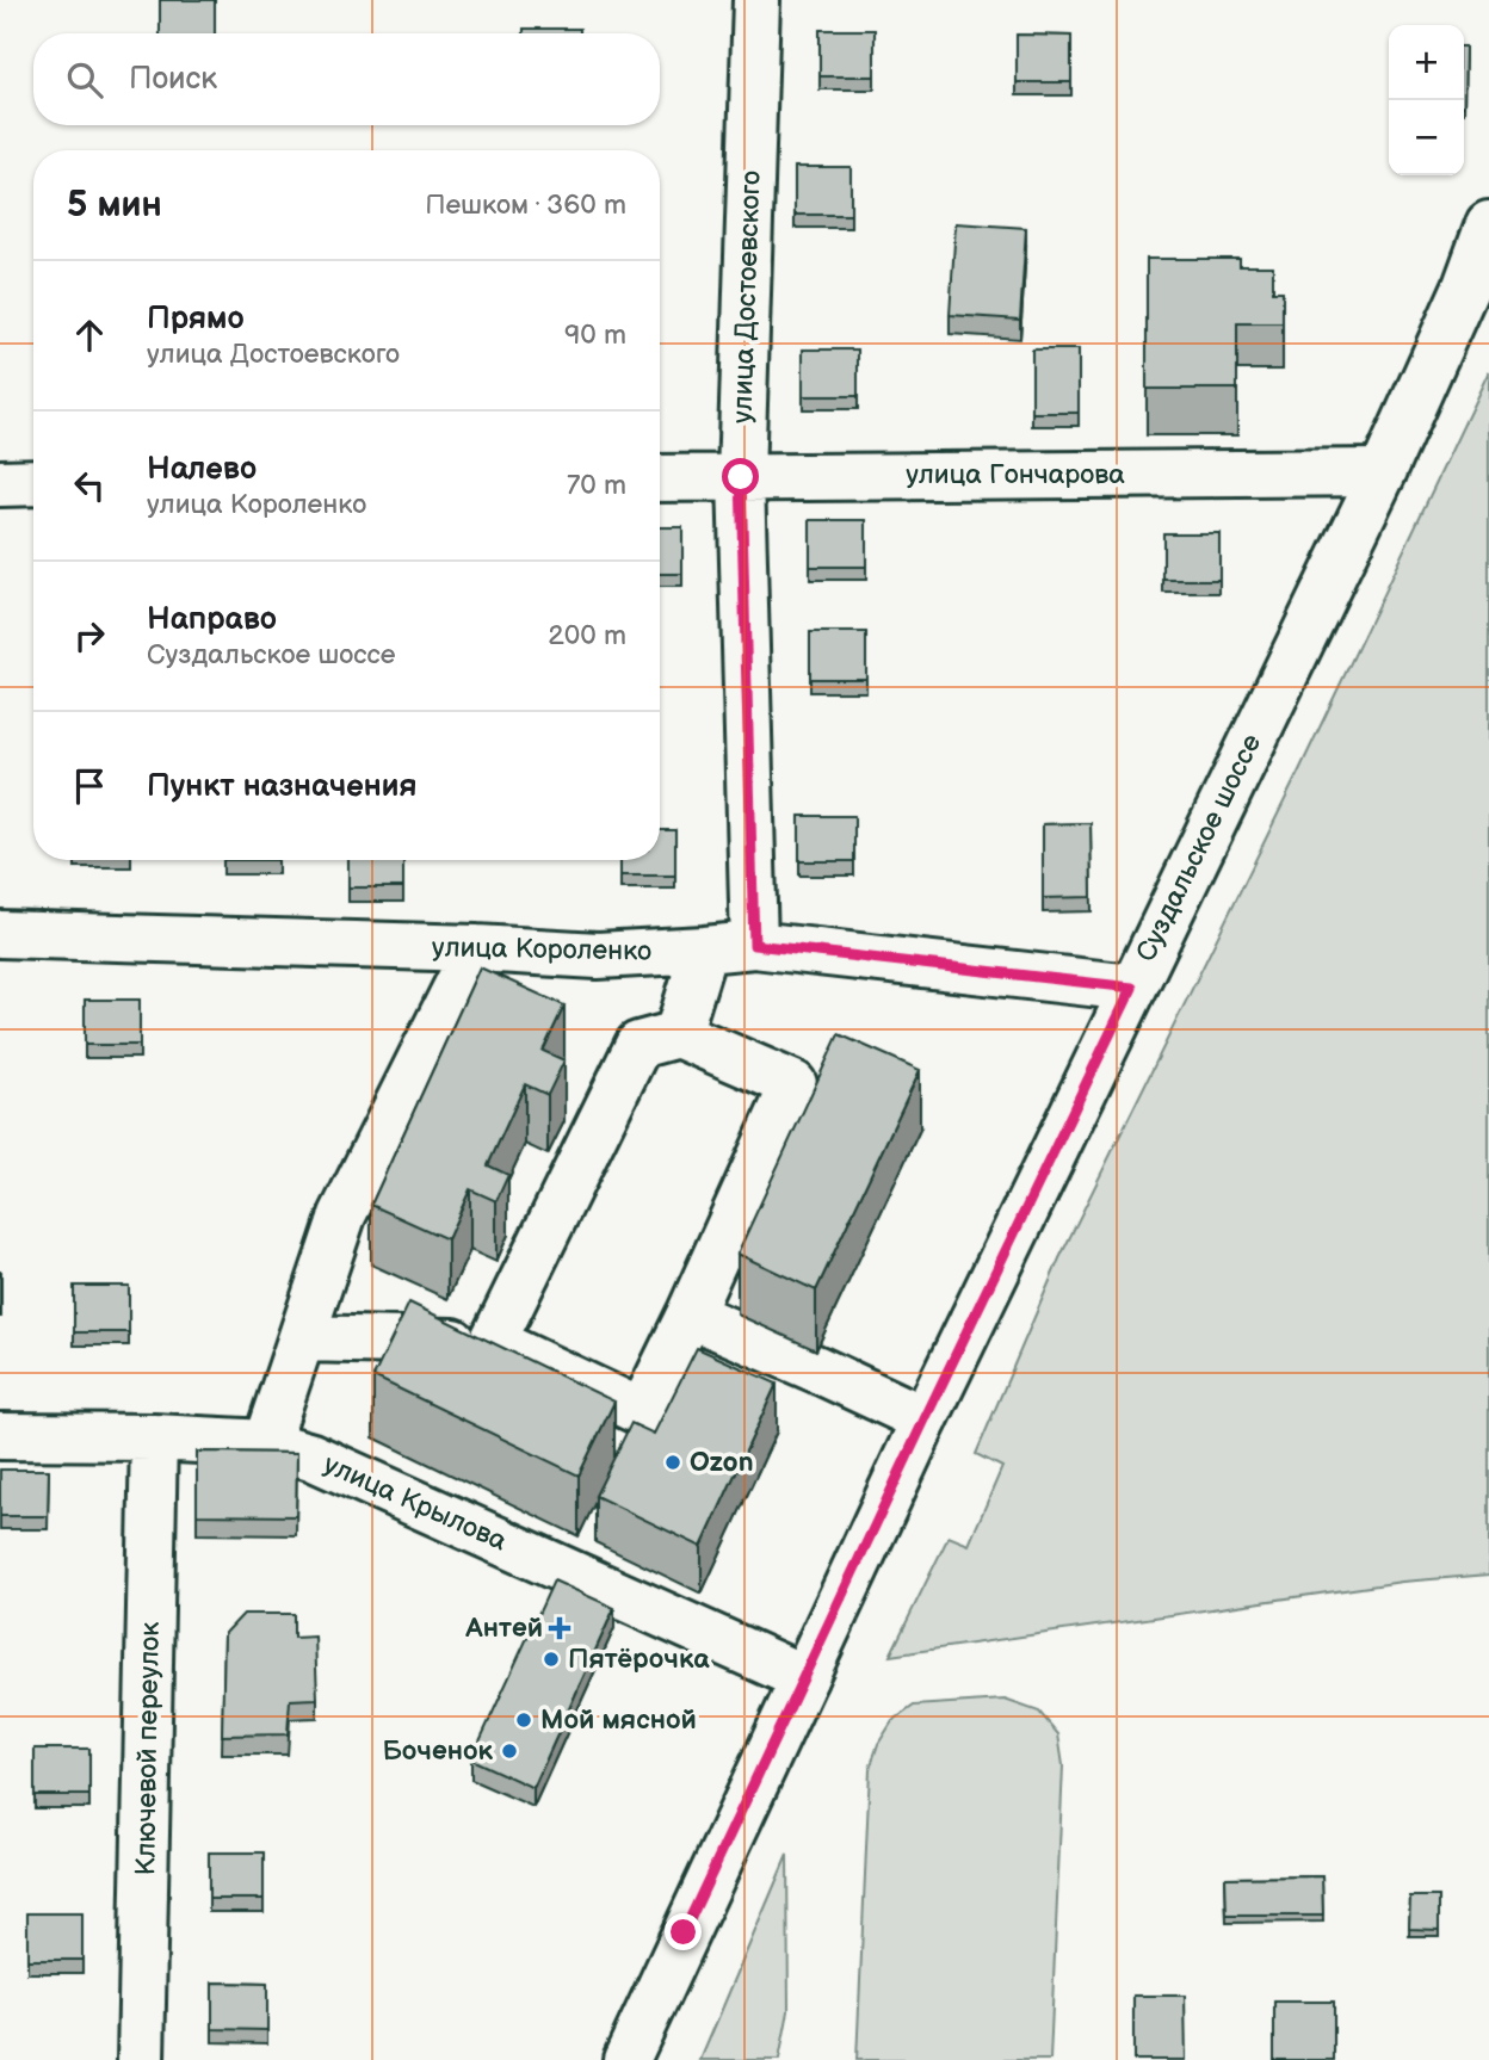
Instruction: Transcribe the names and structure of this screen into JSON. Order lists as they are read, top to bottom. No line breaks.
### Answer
{"streets":{"street":["улица Достоевского","улица Гончарова","Суздальское шоссе","улица Короленко","улица Крылова","Ключевой переулок"]},"crossings":[["улица Достоевского","улица Гончарова"],["улица Достоевского","улица Короленко"],["улица Гончарова","Суздальское шоссе"],["Суздальское шоссе","улица Короленко"],["Суздальское шоссе","улица Крылова"],["улица Крылова","Ключевой переулок"]],"places":{"other":["Ozon","Пятёрочка","Мой мясной","Боченок"],"health":["Антей"]},"page":{"map_buttons":["+","−"],"search":"Поиск","heading":["5 мин","Пешком · 360 m"],"list":[["Прямо","улица Достоевского","90 m"],["Налево","улица Короленко","70 m"],["Направо","Суздальское шоссе","200 m"],"Пункт назначения"]}}
